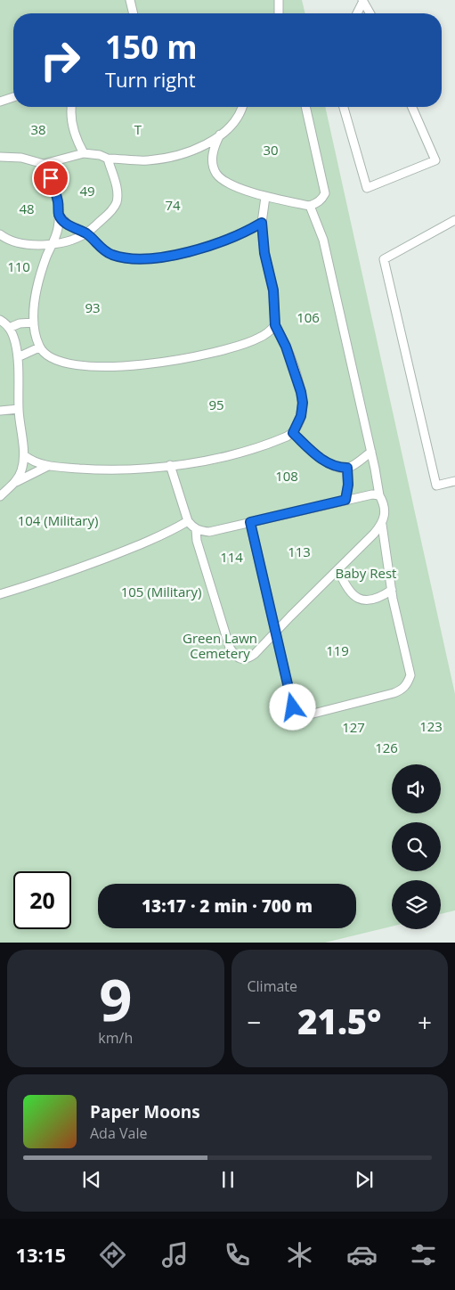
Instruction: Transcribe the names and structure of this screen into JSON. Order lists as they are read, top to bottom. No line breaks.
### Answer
{"parks":["38","T","30","49","74","48","110","93","106","95","108","104 (Military)","113","114","Baby Rest","105 (Military)","Green Lawn Cemetery","119","123","127","126"],"page":{"turn":["150 m","Turn right"],"limit":"20","trip":"13:17 · 2 min · 700 m","tile":[["9","km/h"],"Climate"],"heat":["−","21.5°","+"],"song":["Paper Moons","Ada Vale"],"tabs":"13:15"}}
